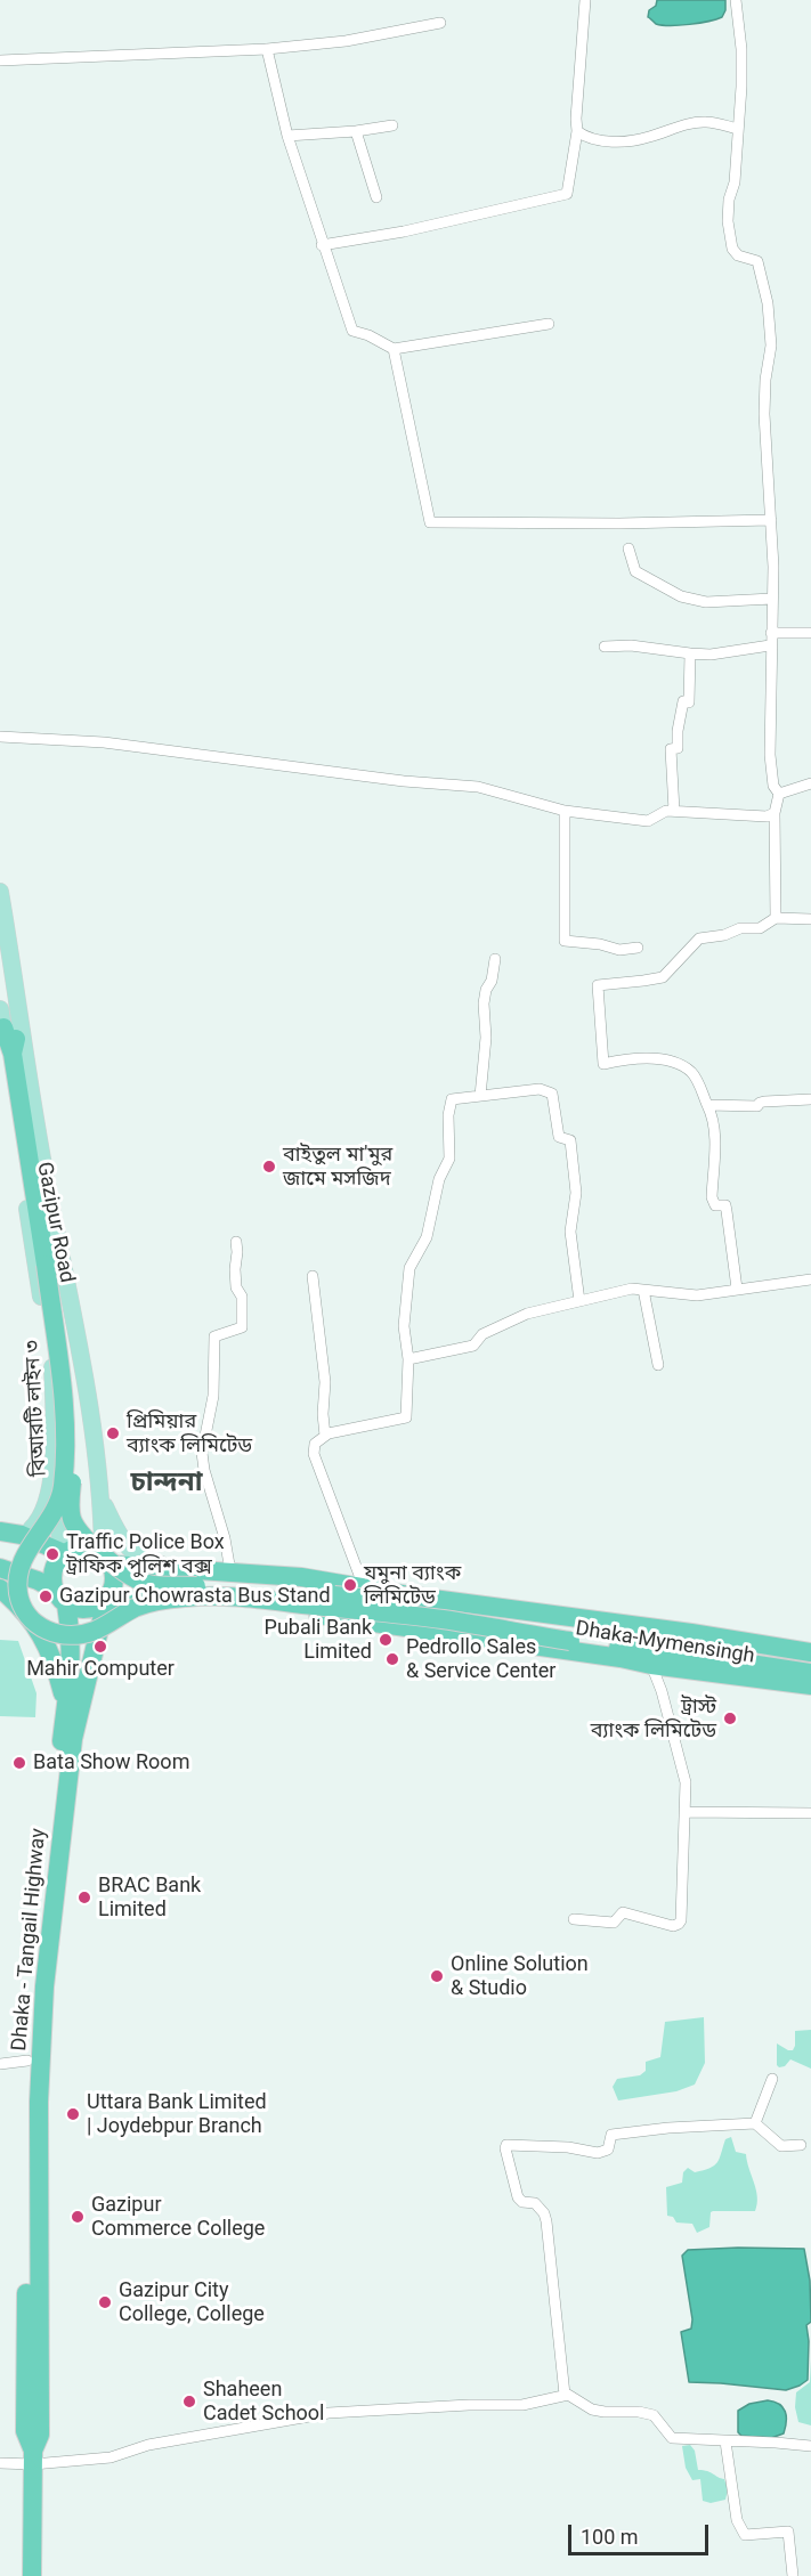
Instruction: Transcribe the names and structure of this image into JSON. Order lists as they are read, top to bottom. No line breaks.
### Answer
{"streets":{"highway":["বিআরটি লাইন ৩","Dhaka-Mymensingh","Dhaka - Tangail Highway"],"main road":["Gazipur Road"]},"crossings":[["Gazipur Road","বিআরটি লাইন ৩"],["Gazipur Road","Dhaka-Mymensingh"],["Gazipur Road","Dhaka - Tangail Highway"],["বিআরটি লাইন ৩","Dhaka-Mymensingh"],["Dhaka-Mymensingh","Dhaka - Tangail Highway"]],"districts":["চান্দনা"],"places":["বাইতুল মা'মুর জামে মসজিদ","প্রিমিয়ার ব্যাংক লিমিটেড","Traffic Police Box ট্রাফিক পুলিশ বক্স","যমুনা ব্যাংক লিমিটেড","Gazipur Chowrasta Bus Stand","Pubali Bank Limited","Mahir Computer","Pedrollo Sales & Service Center","ট্রাস্ট ব্যাংক লিমিটেড","Bata Show Room","BRAC Bank Limited","Online Solution & Studio","Uttara Bank Limited | Joydebpur Branch","Gazipur Commerce College","Gazipur City College, College","Shaheen Cadet School"],"scale_bar":"100 m"}
